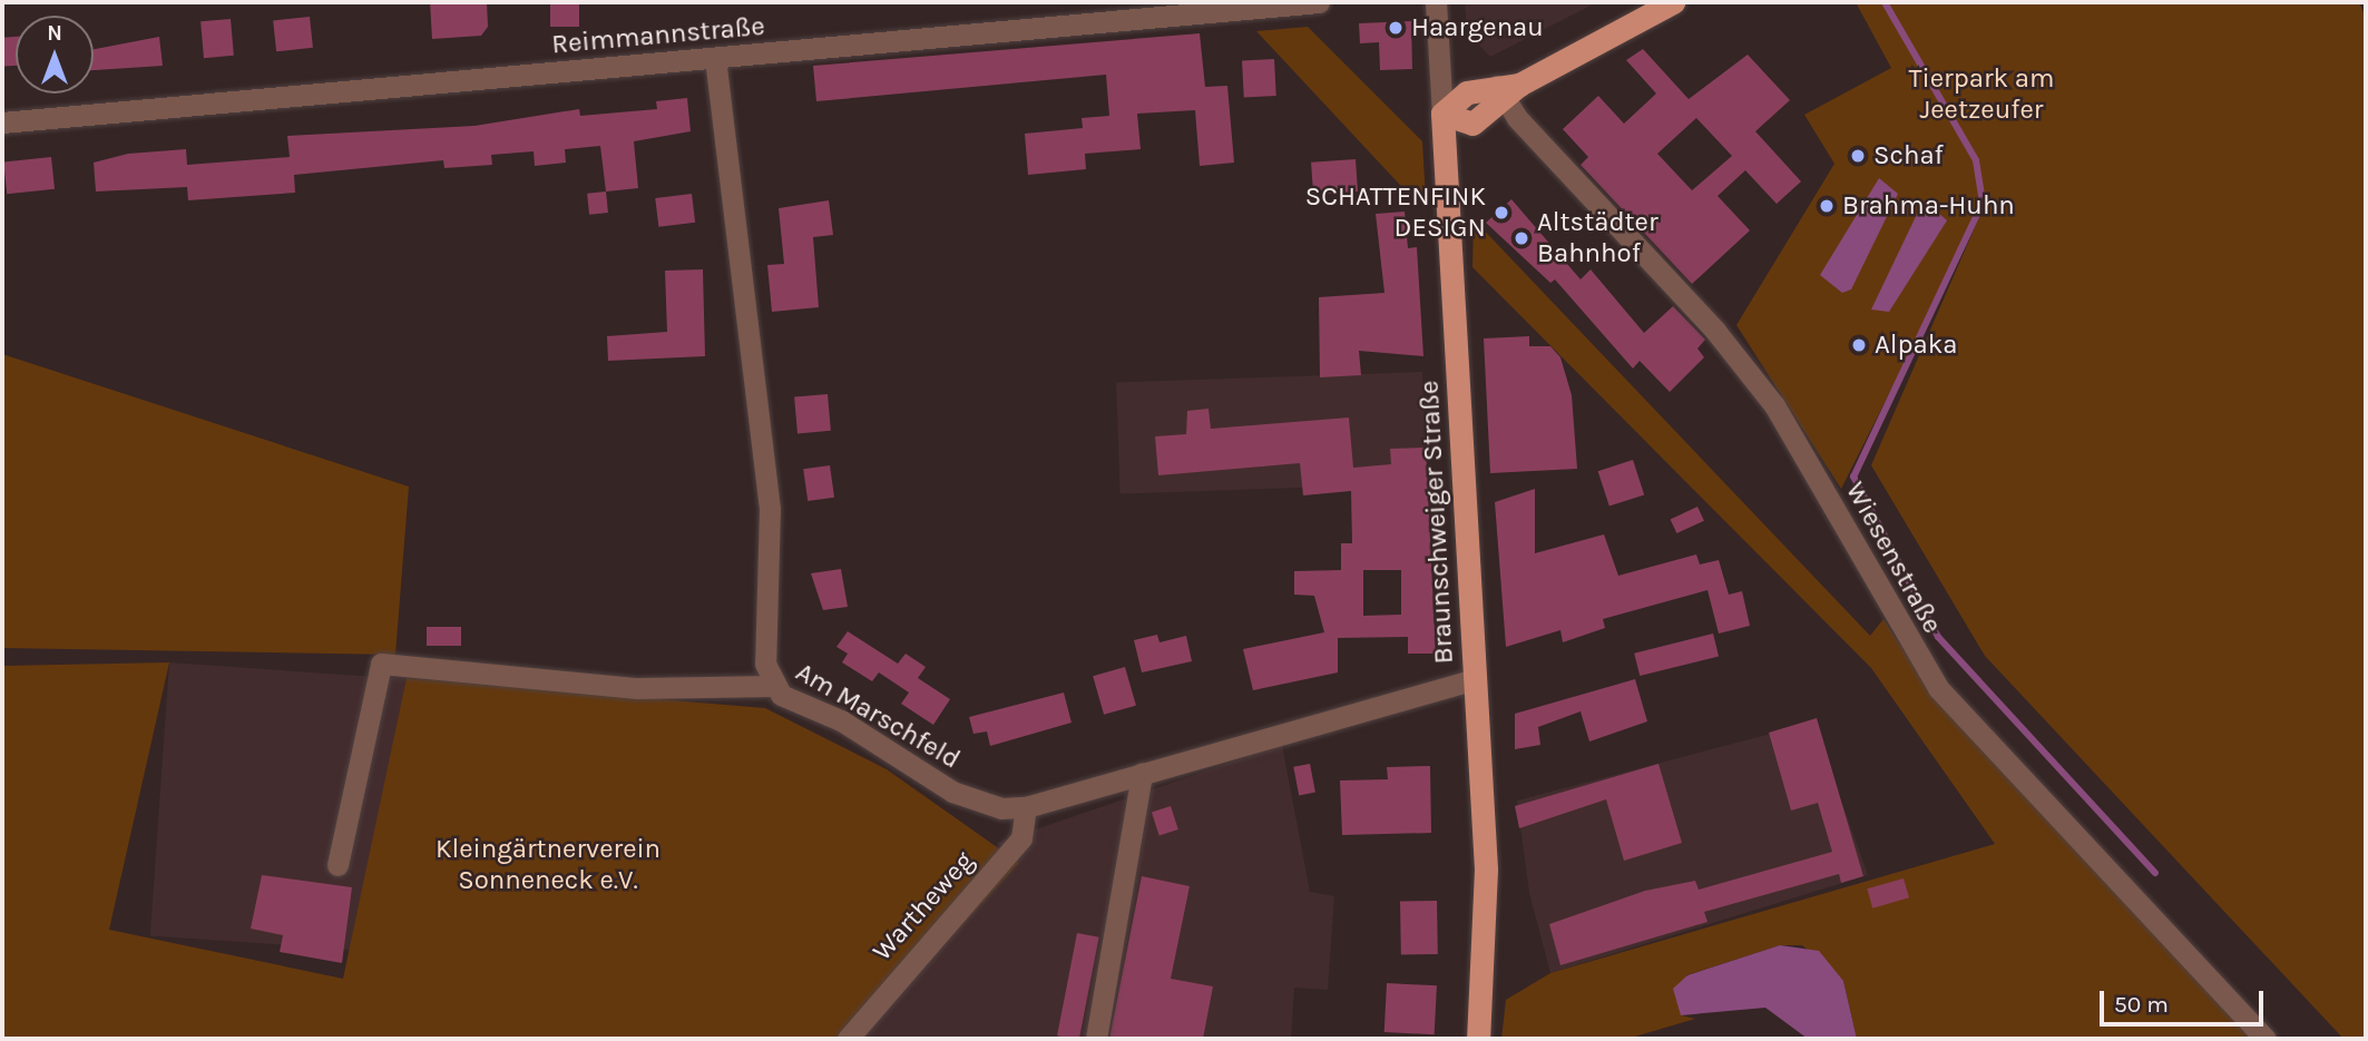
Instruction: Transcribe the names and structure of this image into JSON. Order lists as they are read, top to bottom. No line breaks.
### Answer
{"streets":{"main road":["Braunschweiger Straße"],"street":["Reimmannstraße","Wiesenstraße","Am Marschfeld","Wartheweg"]},"crossings":[["Reimmannstraße","Am Marschfeld"],["Braunschweiger Straße","Am Marschfeld"],["Am Marschfeld","Wartheweg"]],"parks":["Tierpark am Jeetzeufer","Kleingärtnerverein Sonneneck e.V."],"places":["Haargenau","Schaf","Brahma-Huhn","SCHATTENFINK DESIGN","Altstädter Bahnhof","Alpaka"],"scale_bar":"50 m","north":"top"}
